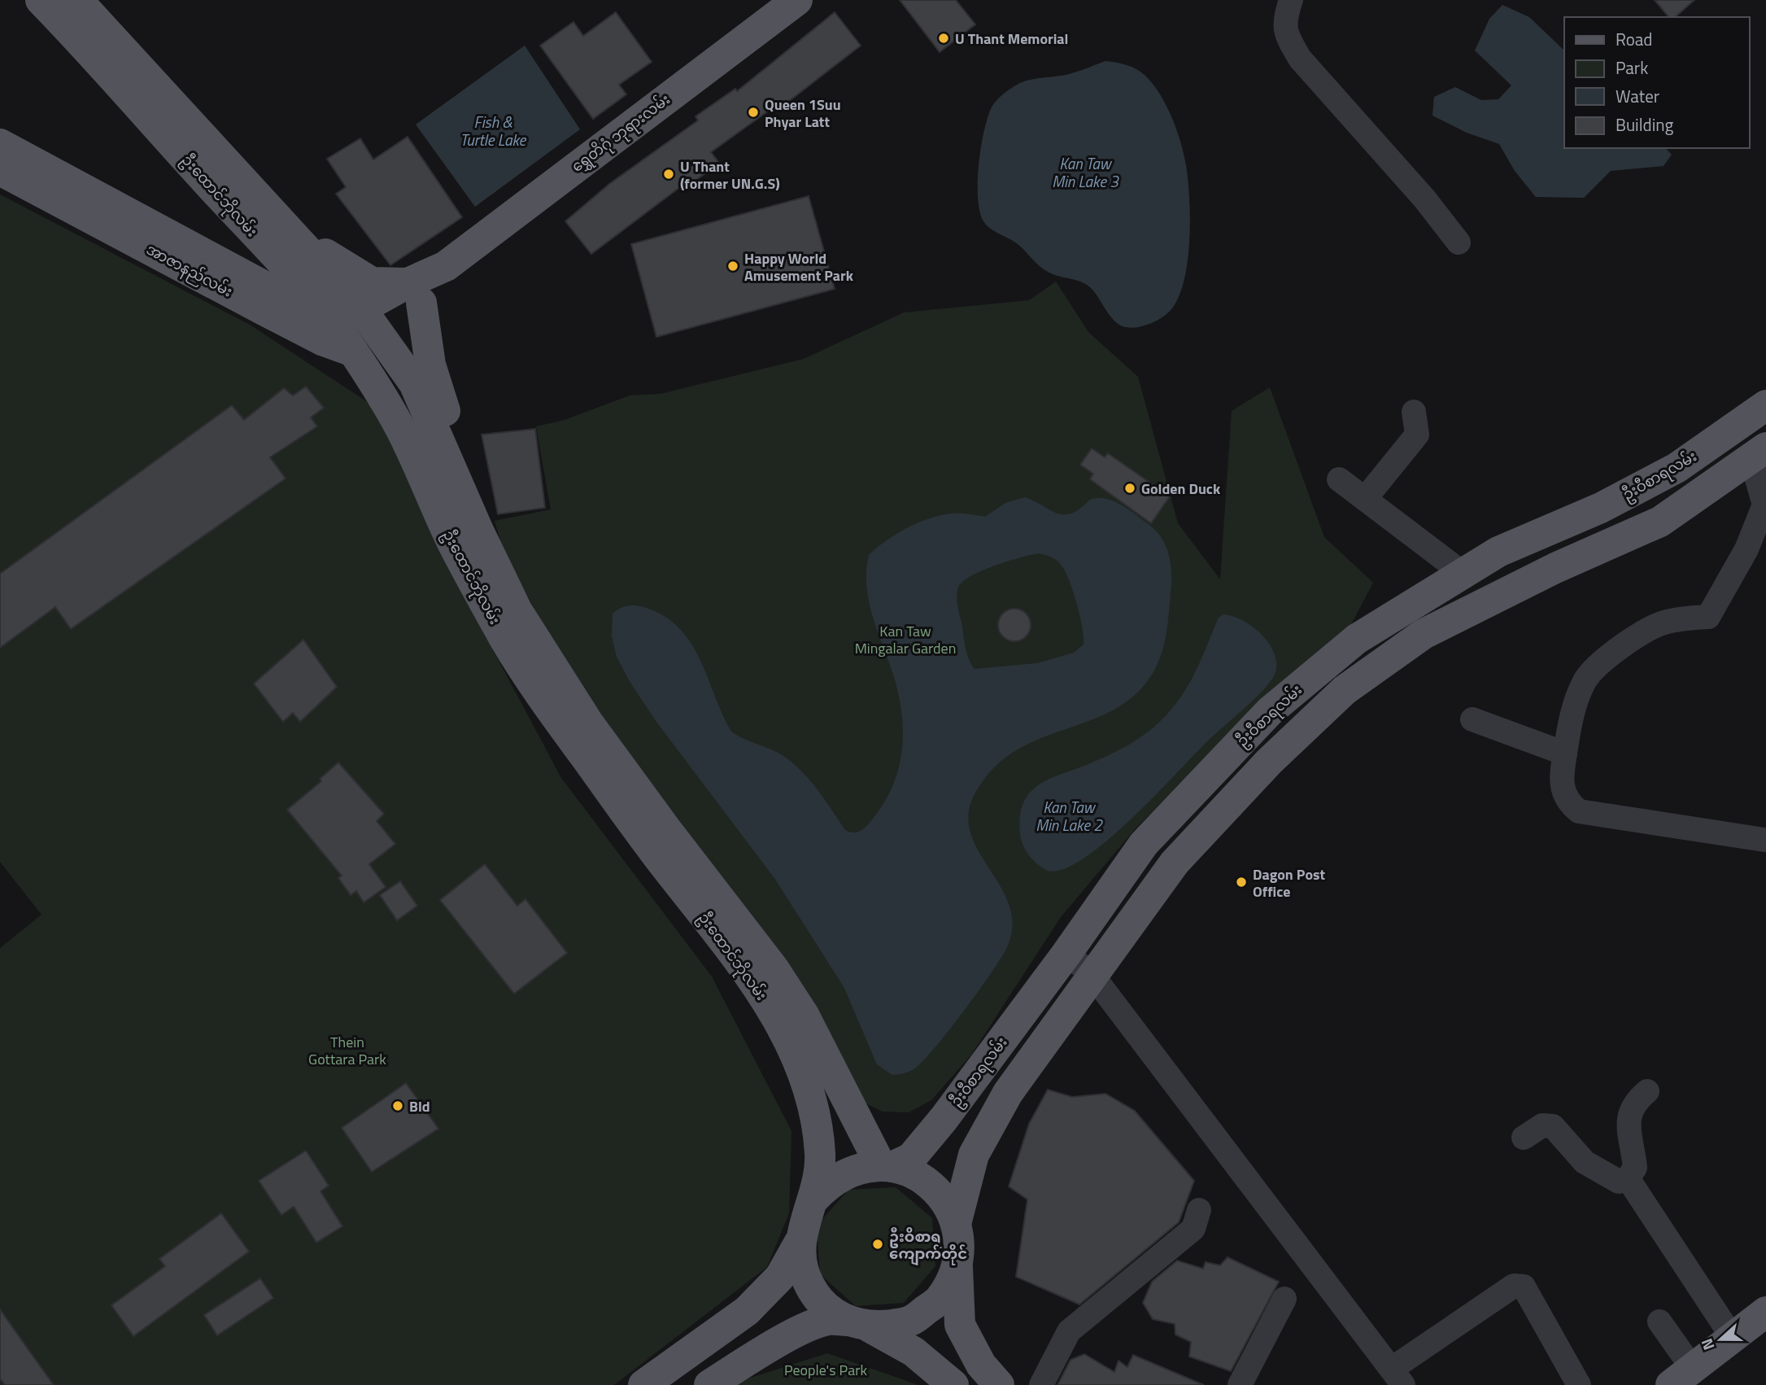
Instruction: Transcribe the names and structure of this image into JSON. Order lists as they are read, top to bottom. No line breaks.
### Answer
{"streets":{"main road":["ရွှေတိဂုံ ဘုရားလမ်း","ဦးထောင်ဘိုလမ်း","အာဇာနည်လမ်း","ဦးဝီစာရလမ်း"]},"crossings":[["ရွှေတိဂုံ ဘုရားလမ်း","ဦးထောင်ဘိုလမ်း"],["ရွှေတိဂုံ ဘုရားလမ်း","အာဇာနည်လမ်း"],["ဦးထောင်ဘိုလမ်း","အာဇာနည်လမ်း"],["ဦးထောင်ဘိုလမ်း","ဦးဝီစာရလမ်း"]],"water":["Fish & Turtle Lake","Kan Taw Min Lake 3","Kan Taw Min Lake 2"],"parks":["Kan Taw Mingalar Garden","Thein Gottara Park","People's Park"],"places":["U Thant Memorial","Queen 1Suu Phyar Latt","U Thant (former UN.G.S)","Happy World Amusement Park","Golden Duck","Dagon Post Office","Bld","ဦးဝိစာရ ကျောက်တိုင်"],"legend":["Road","Park","Water","Building"],"north":"left"}
